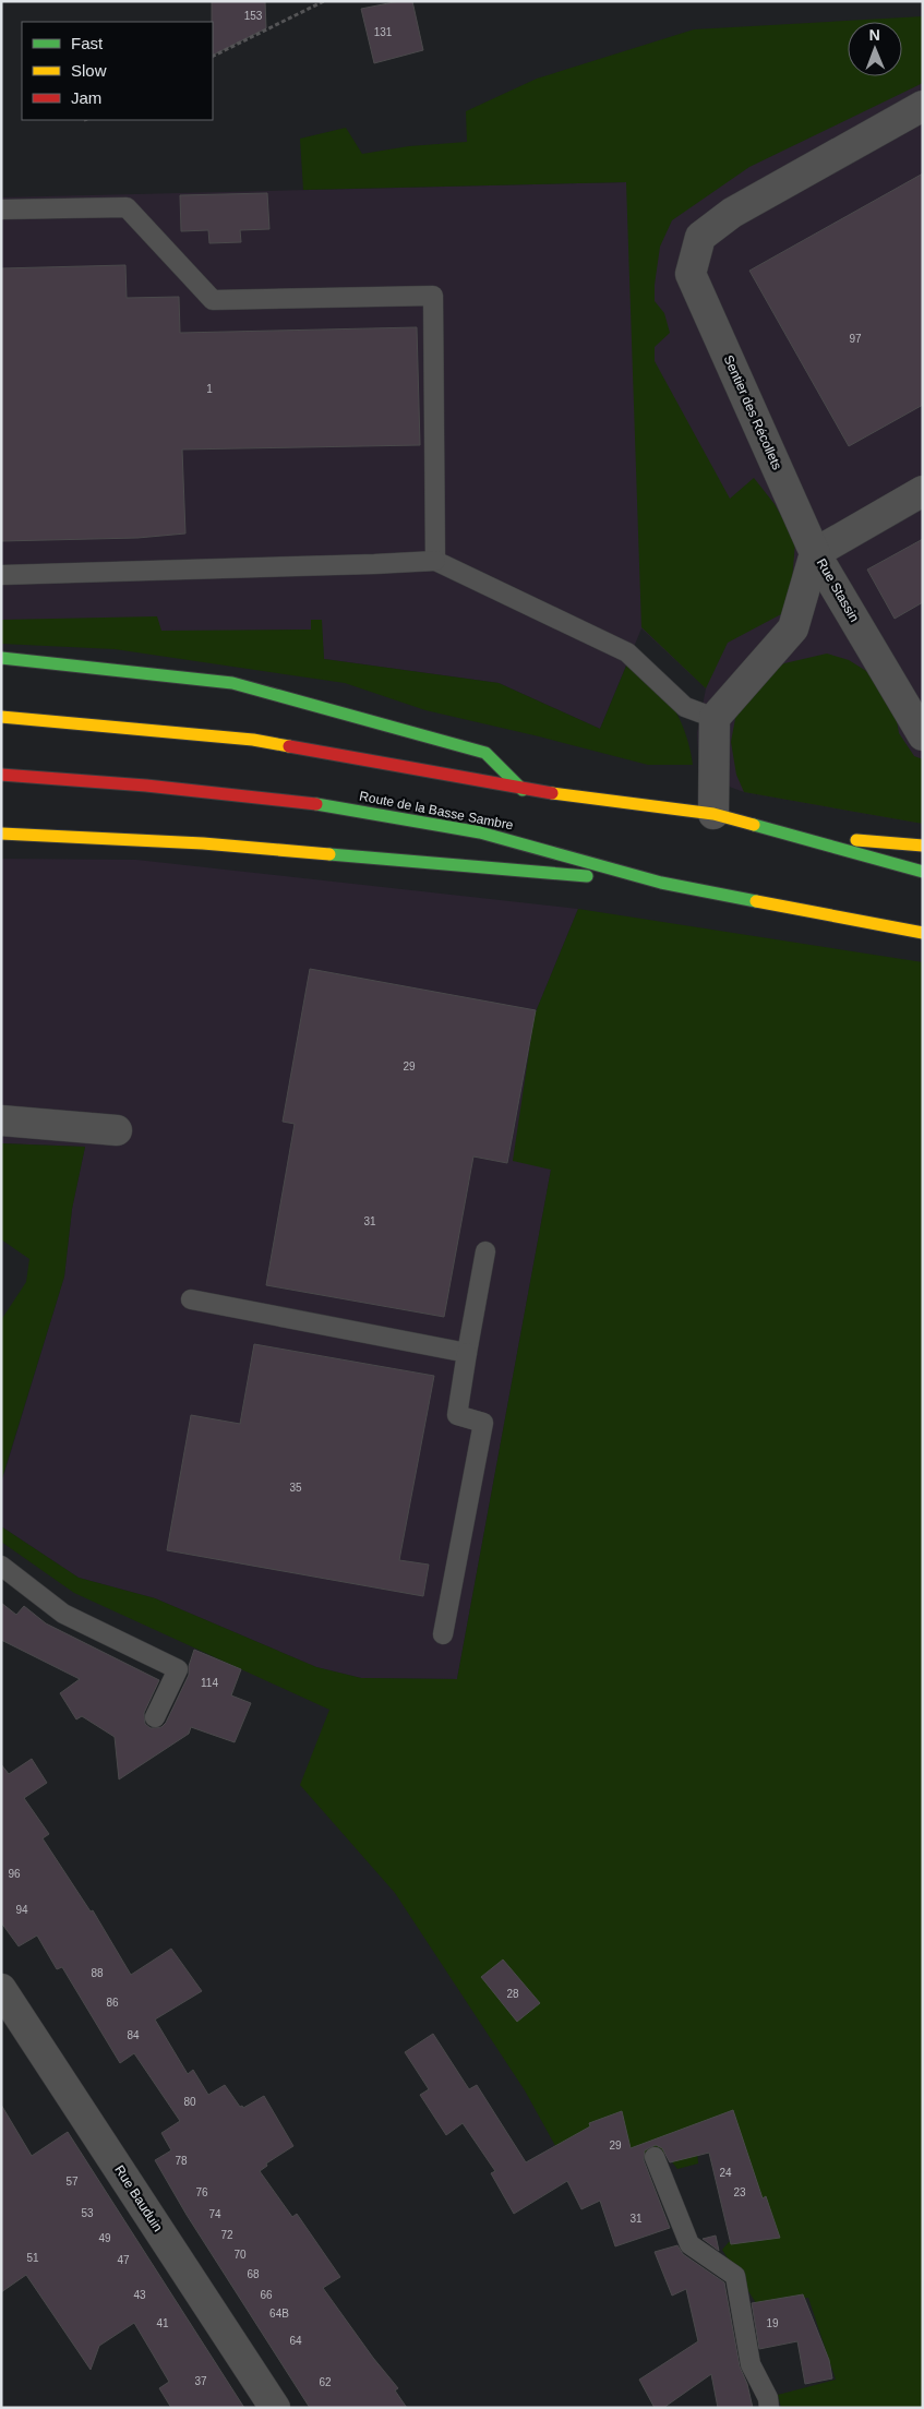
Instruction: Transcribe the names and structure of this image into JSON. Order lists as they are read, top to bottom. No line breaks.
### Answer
{"streets":{"highway":["Route de la Basse Sambre"],"street":["Sentier des Récollets","Rue Stassin","Rue Bauduin"]},"crossings":[["Sentier des Récollets","Rue Stassin"]],"house_numbers":["153","131","97","1","29","31","35","114","96","94","88","28","86","84","80","29","78","24","57","76","23","53","74","31","72","49","70","51","47","68","43","66","64B","41","19","64","37","62"],"legend":["Fast","Slow","Jam"],"north":"top"}
